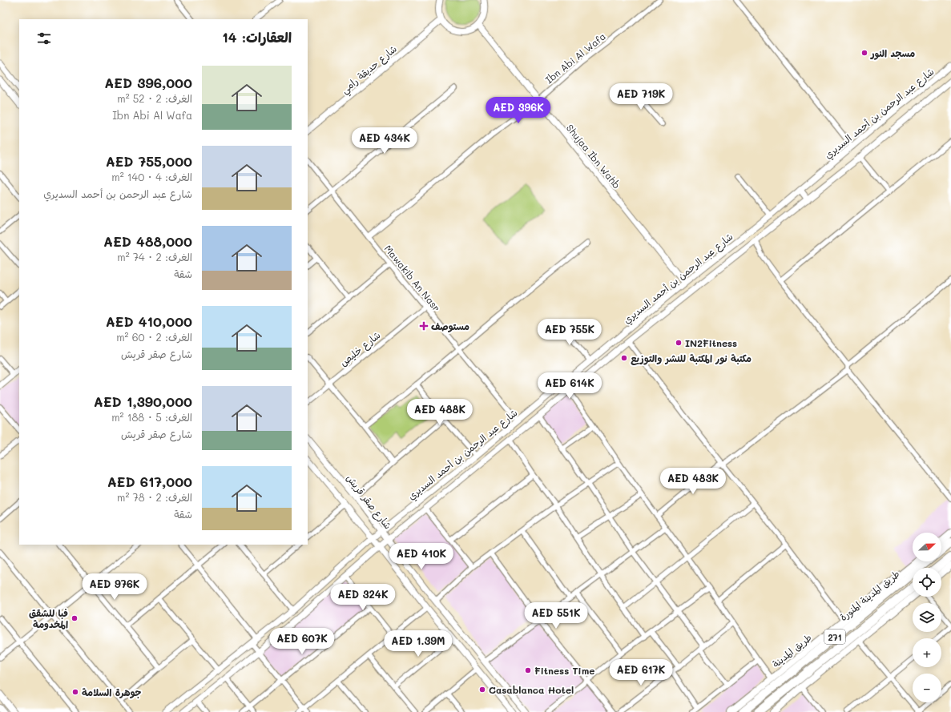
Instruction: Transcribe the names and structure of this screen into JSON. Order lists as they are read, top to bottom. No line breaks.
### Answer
{"streets":{"highway":["طريق المدينة المنورة","271"],"main road":["طريق المدينة"],"street":["Ibn Abi Al Wafa","شارع حديقة رامي","شارع عبد الرحمن بن أحمد السديري","Shujaa Ibn Wahb","Mawakib An Nasr","شارع خليص","شارع صقر قريش"]},"crossings":[["Ibn Abi Al Wafa","Shujaa Ibn Wahb"],["Ibn Abi Al Wafa","Mawakib An Nasr"],["شارع عبد الرحمن بن أحمد السديري","Shujaa Ibn Wahb"],["شارع عبد الرحمن بن أحمد السديري","Mawakib An Nasr"],["شارع عبد الرحمن بن أحمد السديري","شارع صقر قريش"],["Mawakib An Nasr","شارع خليص"]],"places":{"other":["مسجد النور","IN2Fitness","مكتبة نور المكتبة للنشر والتوزيع","فبا للشقق المخدومة","Fitness Time","Casablanca Hotel","جوهرة السلامة"],"health":["مستوصف"]},"north":"right","page":{"heading":"العقارات: 14","list":[{"name":"AED 396,000","note":"الغرف: 2 · 52 m² · Ibn Abi Al Wafa"},{"name":"AED 755,000","note":"الغرف: 4 · 140 m² · شارع عبد الرحمن بن أحمد السديري"},{"name":"AED 488,000","note":"الغرف: 2 · 74 m² · شقة"},{"name":"AED 410,000","note":"الغرف: 2 · 60 m² · شارع صقر قريش"},{"name":"AED 1,390,000","note":"الغرف: 5 · 188 m² · شارع صقر قريش"},{"name":"AED 617,000","note":"الغرف: 2 · 78 m² · شقة"}],"price":["AED 719K","AED 396K","AED 434K","AED 755K","AED 614K","AED 488K","AED 483K","AED 410K","AED 976K","AED 324K","AED 551K","AED 607K","AED 1.39M","AED 617K"],"map_buttons":["+","−"]}}
